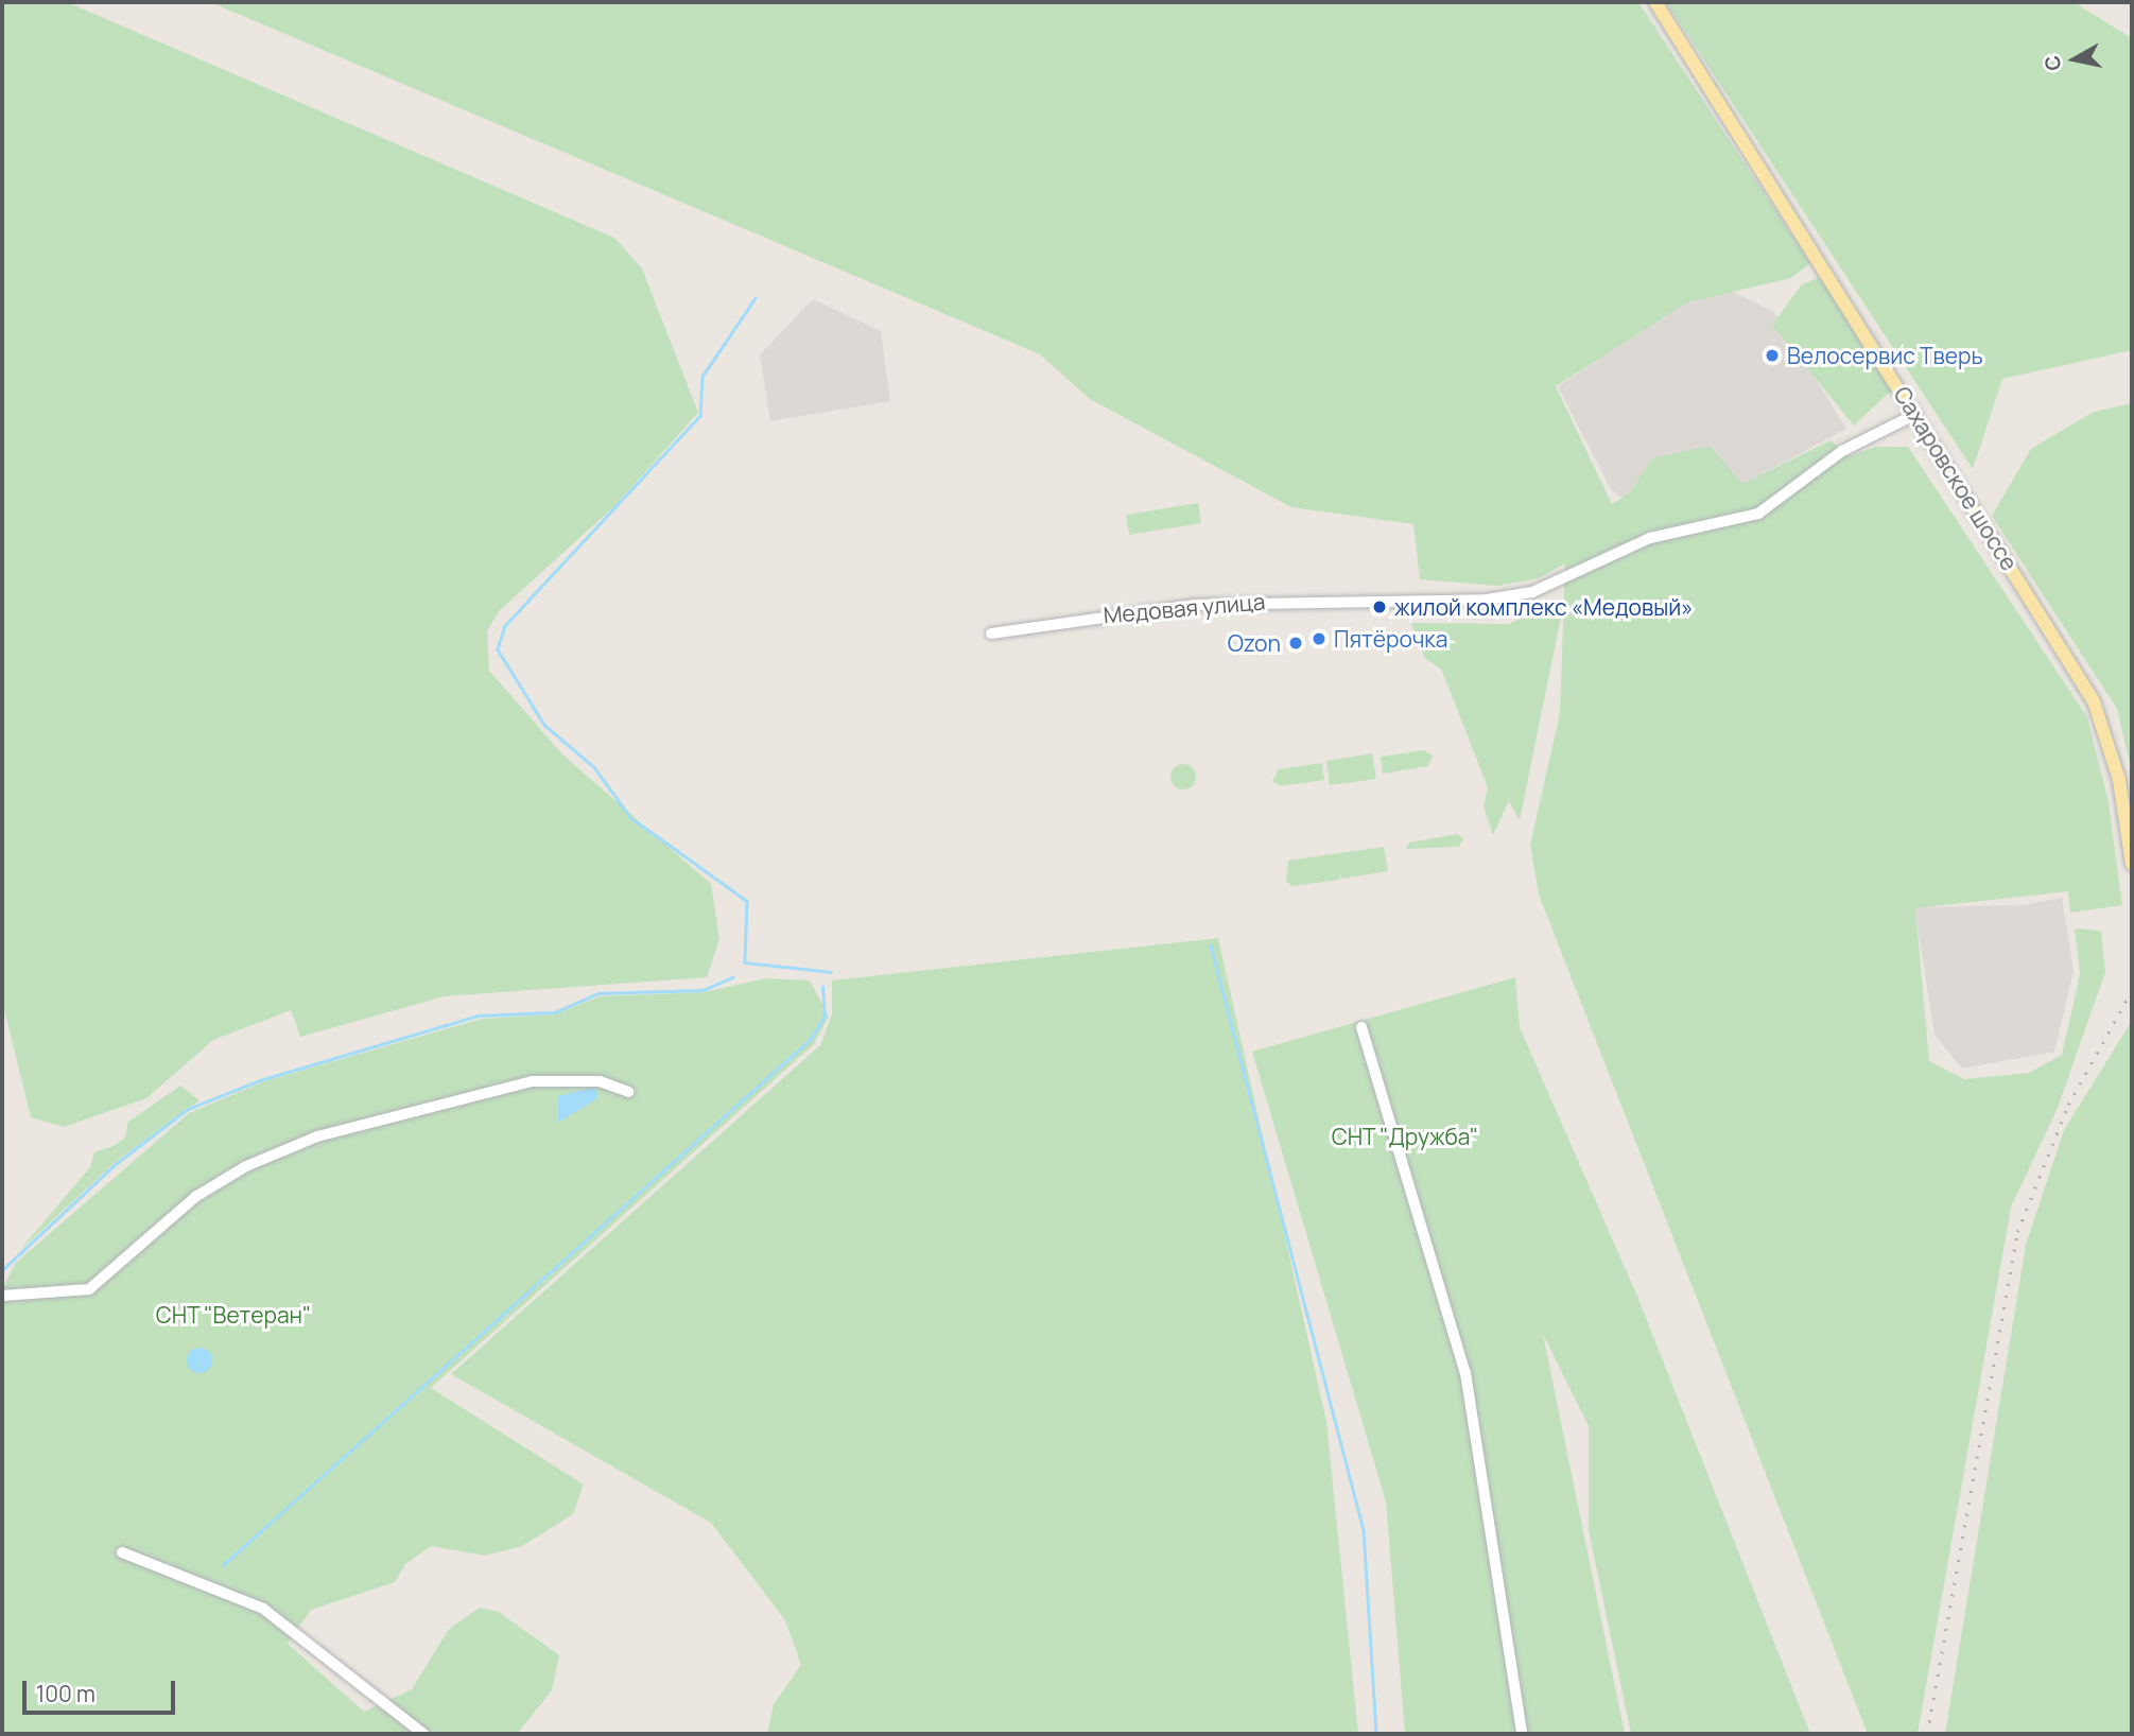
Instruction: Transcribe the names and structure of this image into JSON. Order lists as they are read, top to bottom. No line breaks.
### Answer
{"streets":{"main road":["Сахаровское шоссе"],"street":["Медовая улица"]},"crossings":[["Сахаровское шоссе","Медовая улица"]],"parks":["СНТ \"Дружба\"","СНТ \"Ветеран\""],"places":["Велосервис Тверь","жилой комплекс «Медовый»","Пятёрочка","Ozon"],"scale_bar":"100 m","north":"left"}
